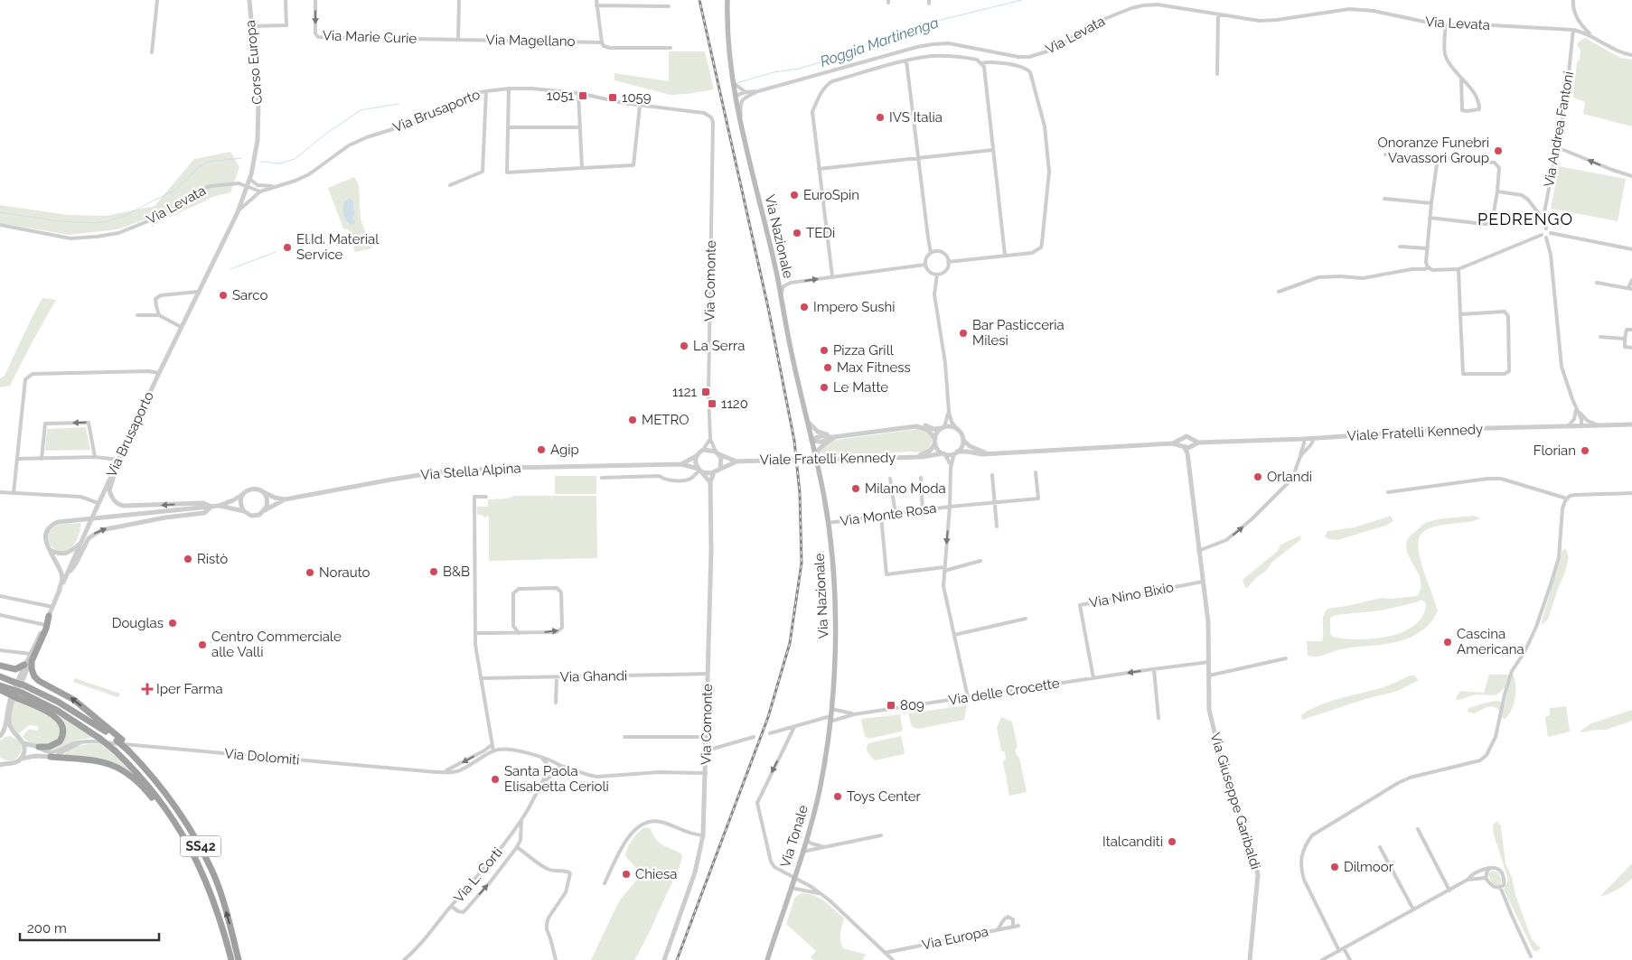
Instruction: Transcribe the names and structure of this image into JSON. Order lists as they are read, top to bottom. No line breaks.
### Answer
{"streets":{"highway":["SS42"],"main road":["Via Nazionale","Via Tonale"],"street":["Via Levata","Via Marie Curie","Via Magellano","Corso Europa","Via Brusaporto","Via Andrea Fantoni","Via Comonte","Viale Fratelli Kennedy","Via Stella Alpina","Via Monte Rosa","Via Nino Bixio","Via Ghandi","Via delle Crocette","Via Dolomiti","Via Giuseppe Garibaldi","Via L. Corti","Via Europa"]},"crossings":[["Via Levata","Via Brusaporto"],["Via Levata","Via Andrea Fantoni"],["Via Levata","Via Nazionale"],["Via Marie Curie","Via Magellano"],["Corso Europa","Via Brusaporto"],["Via Brusaporto","Via Comonte"],["Via Brusaporto","Via Stella Alpina"],["Via Nazionale","Viale Fratelli Kennedy"],["Via Nazionale","Via Monte Rosa"],["Via Nazionale","Via delle Crocette"],["Via Nazionale","Via Tonale"],["Via Comonte","Viale Fratelli Kennedy"],["Via Comonte","Via Stella Alpina"],["Via Comonte","Via Ghandi"],["Viale Fratelli Kennedy","Via Stella Alpina"],["Viale Fratelli Kennedy","Via Giuseppe Garibaldi"],["Via Nino Bixio","Via delle Crocette"],["Via Nino Bixio","Via Giuseppe Garibaldi"],["Via delle Crocette","Via Giuseppe Garibaldi"],["Via delle Crocette","Via Tonale"]],"one_way":["Via Marie Curie"],"districts":["PEDRENGO"],"water":["Roggia Martinenga"],"places":{"transit":["1051","1059","1121","1120","809"],"other":["IVS Italia","Onoranze Funebri Vavassori Group","EuroSpin","TEDi","El.Id. Material Service","Sarco","Impero Sushi","Bar Pasticceria Milesi","La Serra","Pizza Grill","Max Fitness","Le Matte","METRO","Agip","Florian","Orlandi","Milano Moda","Ristò","B&B","Norauto","Douglas","Cascina Americana","Centro Commerciale alle Valli","Santa Paola Elisabetta Cerioli","Toys Center","Italcanditi","Dilmoor","Chiesa"],"health":["Iper Farma"]},"scale_bar":"200 m"}
